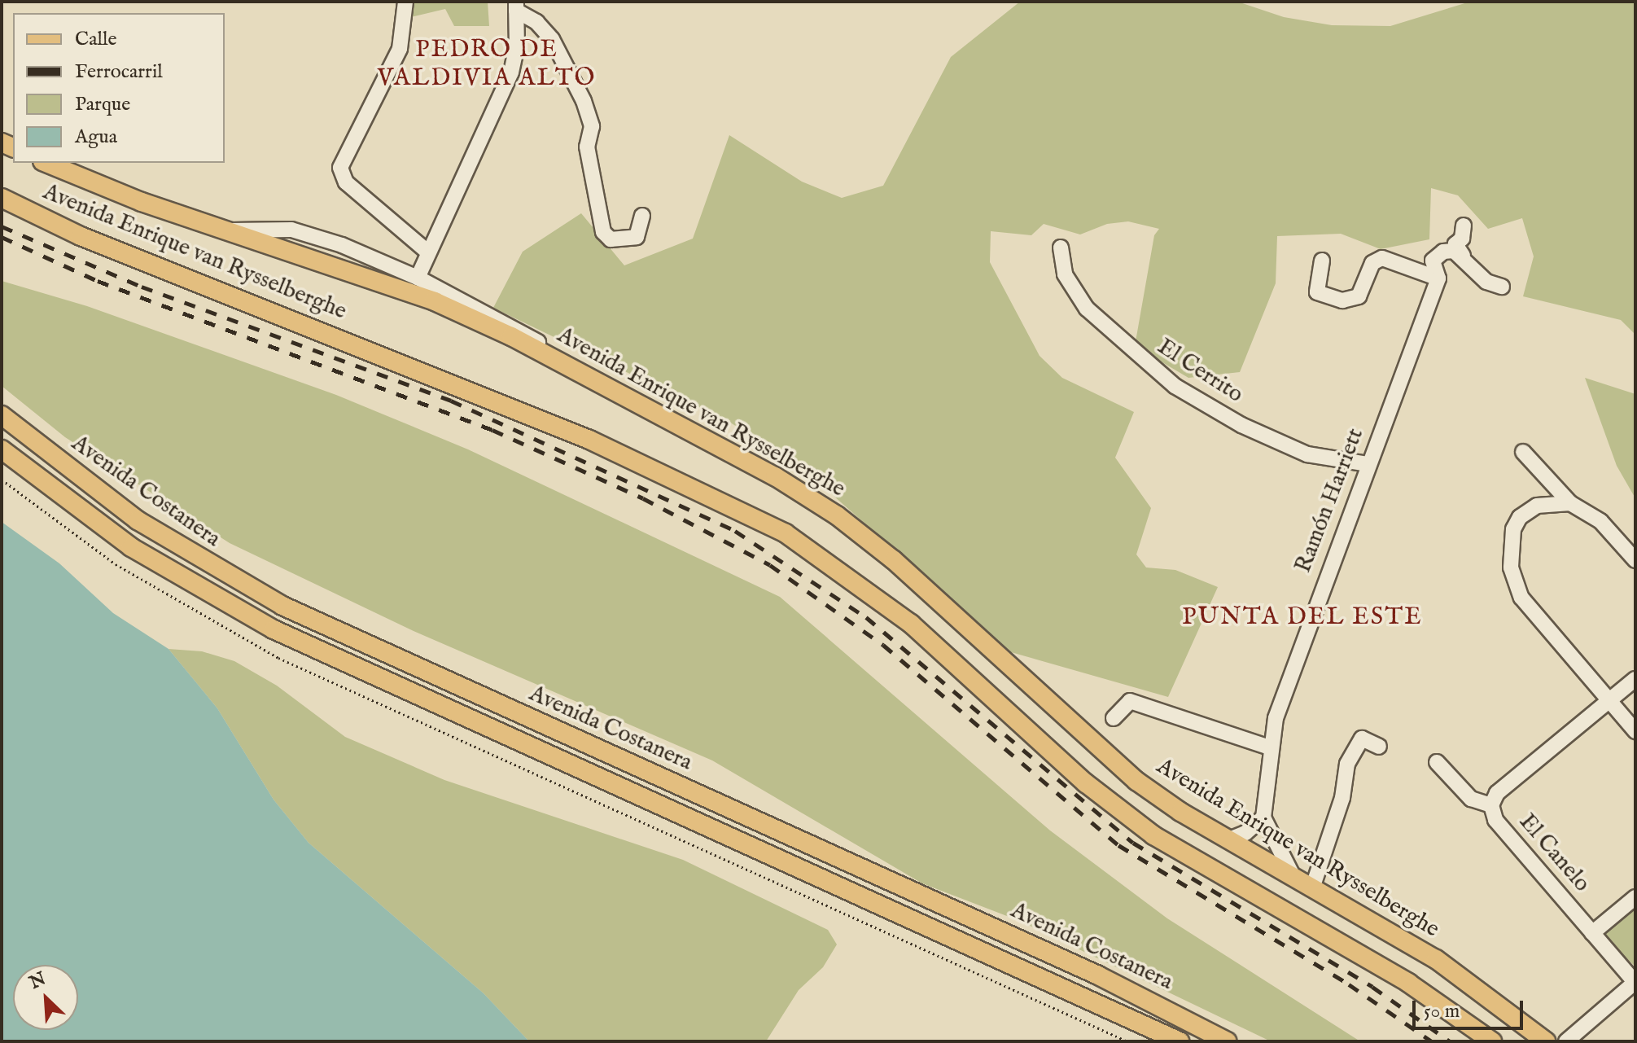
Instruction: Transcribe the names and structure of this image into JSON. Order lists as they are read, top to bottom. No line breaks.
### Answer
{"streets":{"main road":["Avenida Enrique van Rysselberghe","Avenida Costanera"],"street":["El Cerrito","Ramón Harriett","El Canelo"]},"crossings":[["El Cerrito","Ramón Harriett"]],"districts":["PEDRO DE VALDIVIA ALTO","PUNTA DEL ESTE"],"legend":["Calle","Ferrocarril","Parque","Agua"],"scale_bar":"50 m","north":"top left"}
